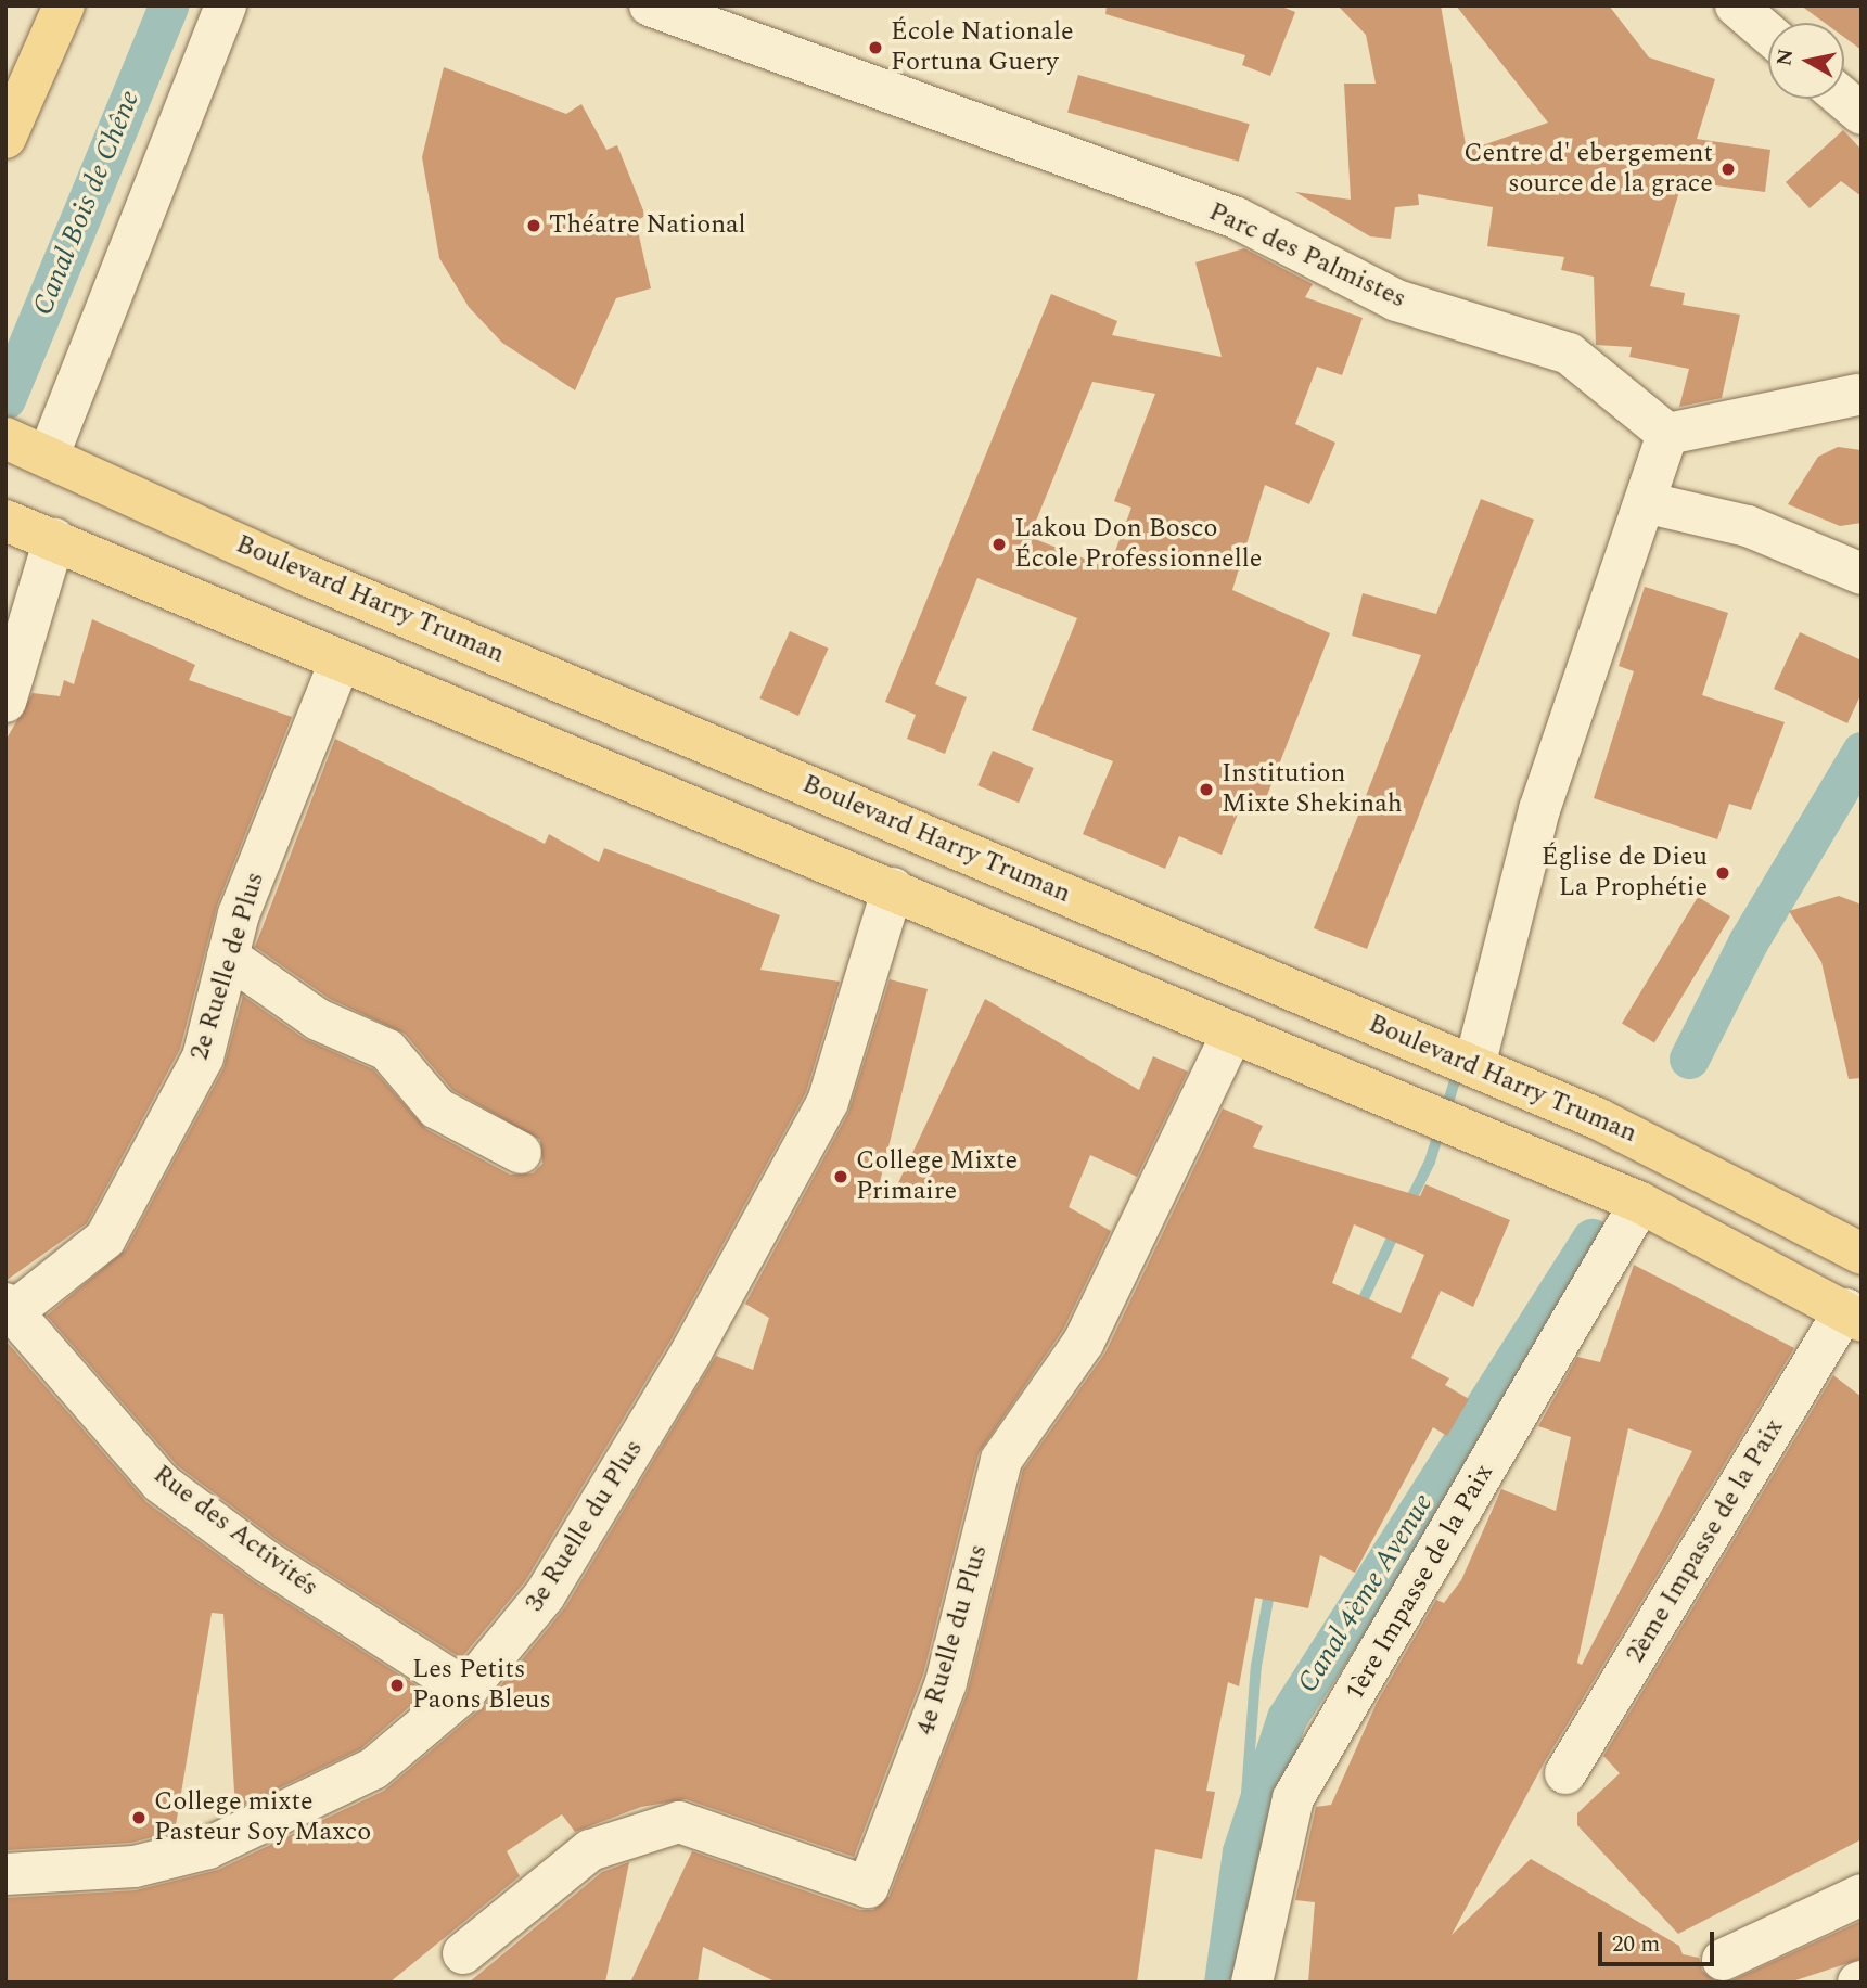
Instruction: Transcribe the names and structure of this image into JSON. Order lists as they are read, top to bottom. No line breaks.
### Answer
{"streets":{"main road":["Boulevard Harry Truman"],"street":["Parc des Palmistes","2e Ruelle de Plus","3e Ruelle du Plus","Rue des Activités","2ème Impasse de la Paix","1ère Impasse de la Paix","4e Ruelle du Plus"]},"crossings":[["2e Ruelle de Plus","Rue des Activités"],["3e Ruelle du Plus","Rue des Activités"]],"water":["Canal Bois de Chêne","Canal 4ème Avenue"],"places":["École Nationale Fortuna Guery","Centre d' ebergement source de la grace","Théatre National","Lakou Don Bosco École Professionnelle","Institution Mixte Shekinah","Église de Dieu La Prophétie","College Mixte Primaire","Les Petits Paons Bleus","College mixte Pasteur Soy Maxco"],"scale_bar":"20 m","north":"left"}
